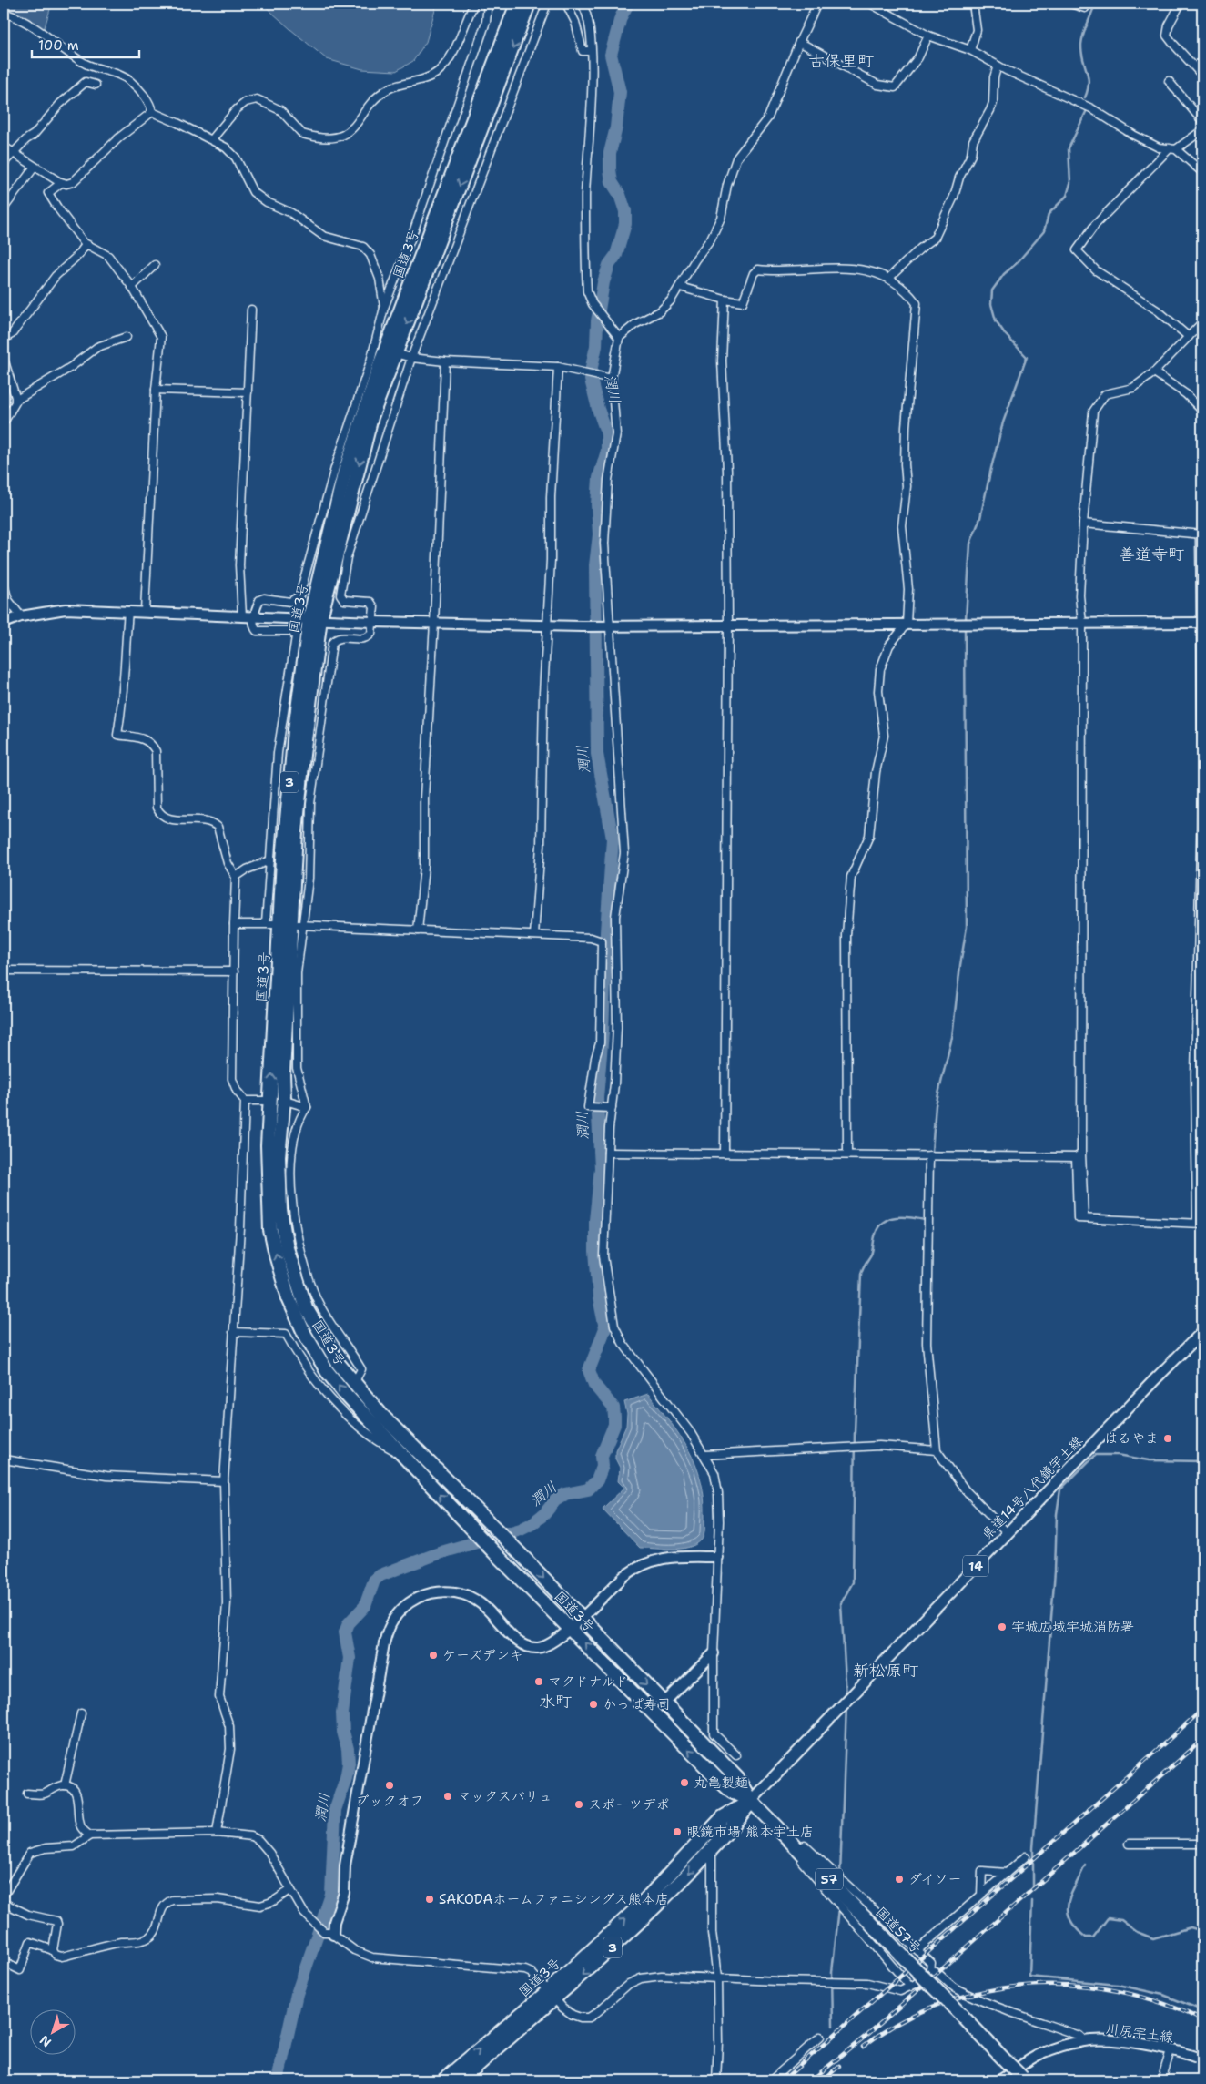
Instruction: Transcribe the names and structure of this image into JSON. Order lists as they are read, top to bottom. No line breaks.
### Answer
{"streets":{"highway":["国道3号","3","57","国道57号"],"main road":["県道14号八代鏡宇土線","14"],"street":["川尻宇土線"]},"crossings":[["国道3号","県道14号八代鏡宇土線"],["国道3号","国道57号"],["県道14号八代鏡宇土線","国道57号"]],"districts":["古保里町","善道寺町","新松原町","水町"],"water":["潤川"],"places":["はるやま","宇城広域宇城消防署","ケーズデンキ","マクドナルド","かっぱ寿司","丸亀製麺","ブックオフ","マックスバリュ","スポーツデポ","眼鏡市場 熊本宇土店","ダイソー","SAKODAホームファニシングス熊本店"],"scale_bar":"100 m","north":"bottom left"}
